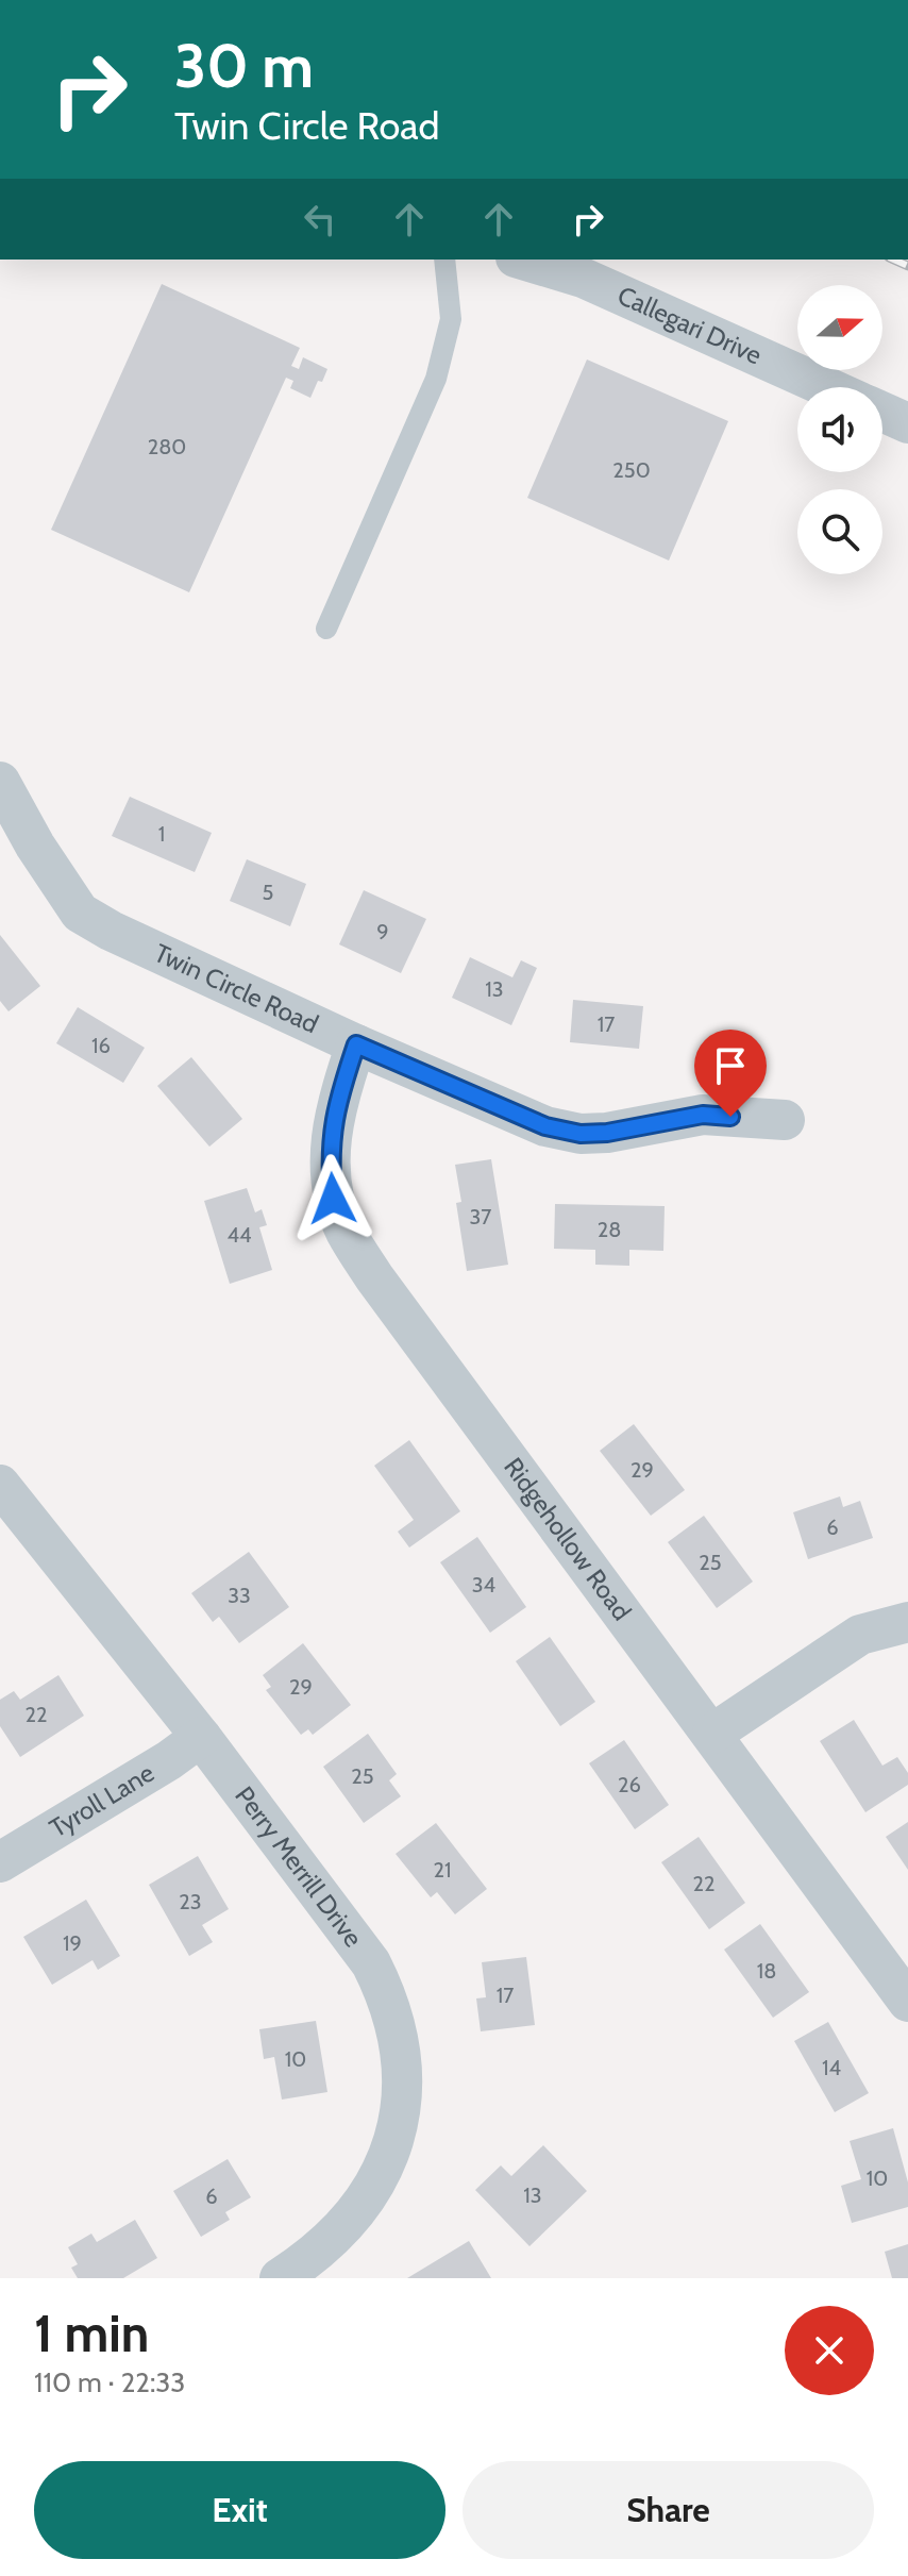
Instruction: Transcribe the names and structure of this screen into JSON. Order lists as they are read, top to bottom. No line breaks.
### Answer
{"streets":{"street":["Callegari Drive","Twin Circle Road","Ridgehollow Road","Tyroll Lane","Perry Merrill Drive"]},"crossings":[["Twin Circle Road","Ridgehollow Road"],["Tyroll Lane","Perry Merrill Drive"]],"house_numbers":["280","250","1","5","9","13","17","16","37","28","44","29","6","25","34","33","29","22","25","26","21","22","23","19","18","17","10","14","10","13","6"],"north":"right","page":{"turn":["30 m","Twin Circle Road"],"heading":["1 min","110 m · 22:33"],"buttons":["Exit","Share"]}}
